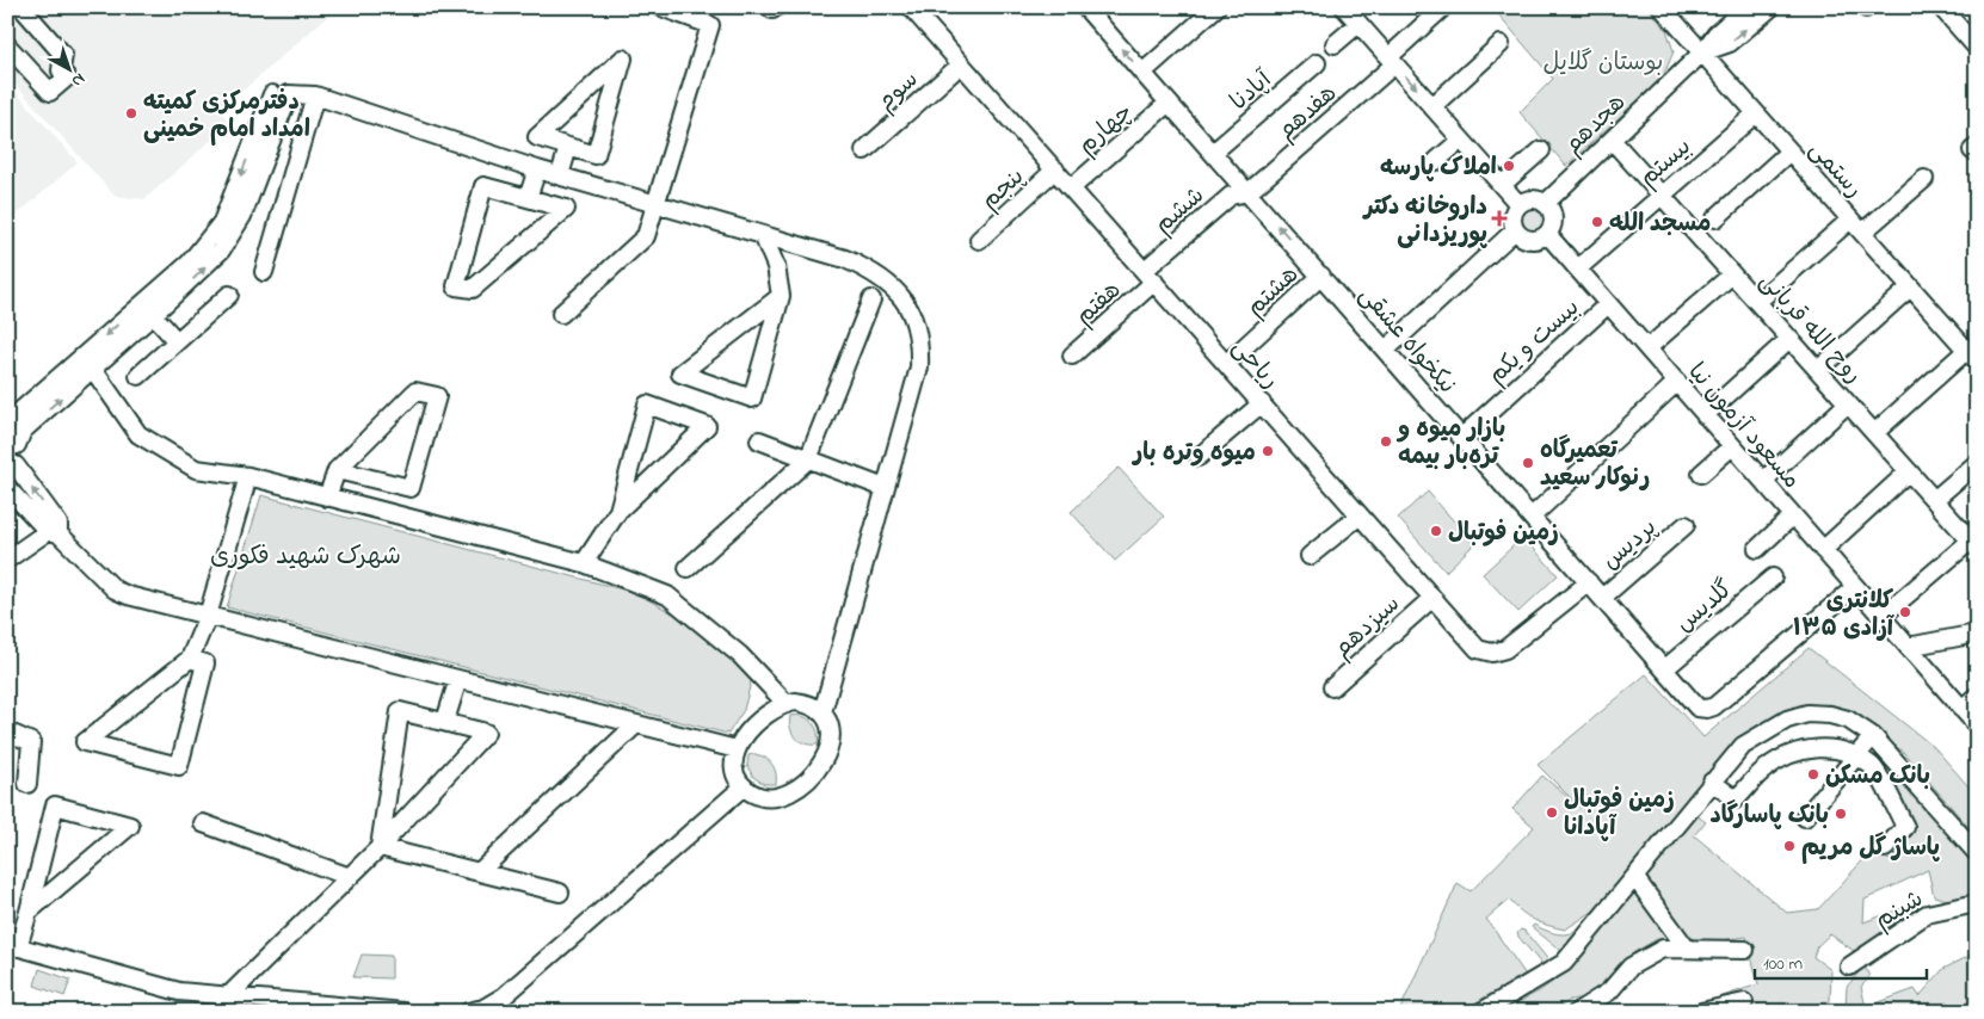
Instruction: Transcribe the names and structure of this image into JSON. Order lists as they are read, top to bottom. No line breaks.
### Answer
{"streets":{"street":["سوم","آپادنا","هفدهم","هجدهم","چهارم","بیستم","رستمی","پنجم","ششم","هشتم","هفتم","روح الله قربانی","نیکخواه عشقی","بیست و یکم","ریاحی","مسعود آزمون نیا","پردیس","گلدیس","سیزدهم","شبنم"]},"crossings":[["سوم","ریاحی"],["آپادنا","نیکخواه عشقی"],["هفدهم","ششم"],["هفدهم","نیکخواه عشقی"],["هجدهم","رستمی"],["هجدهم","روح الله قربانی"],["هجدهم","مسعود آزمون نیا"],["چهارم","نیکخواه عشقی"],["چهارم","ریاحی"],["بیستم","رستمی"],["بیستم","روح الله قربانی"],["بیستم","مسعود آزمون نیا"],["پنجم","ریاحی"],["ششم","هفتم"],["ششم","نیکخواه عشقی"],["ششم","ریاحی"],["هشتم","نیکخواه عشقی"],["هشتم","ریاحی"],["هفتم","ریاحی"],["نیکخواه عشقی","بیست و یکم"],["نیکخواه عشقی","ریاحی"],["نیکخواه عشقی","مسعود آزمون نیا"],["نیکخواه عشقی","پردیس"],["نیکخواه عشقی","گلدیس"],["بیست و یکم","مسعود آزمون نیا"],["ریاحی","سیزدهم"]],"districts":["شهرک شهید فکوری"],"parks":["بوستان گلایل"],"places":{"other":["دفترمرکزی کمیته امداد امام خمینی","املاک پارسه","مسجد الله","بازار میوه و تره‌بار بیمه","میوه وتره بار","تعمیرگاه رنوکار سعید","زمین فوتبال","کلانتری ۱۳۵ آزادی","بانک مسکن","زمین فوتبال آپادانا","بانک پاسارگاد","پاساژ گل مریم"],"health":["داروخانه دکتر پوریزدانی"]},"scale_bar":"100 m","north":"bottom right"}
